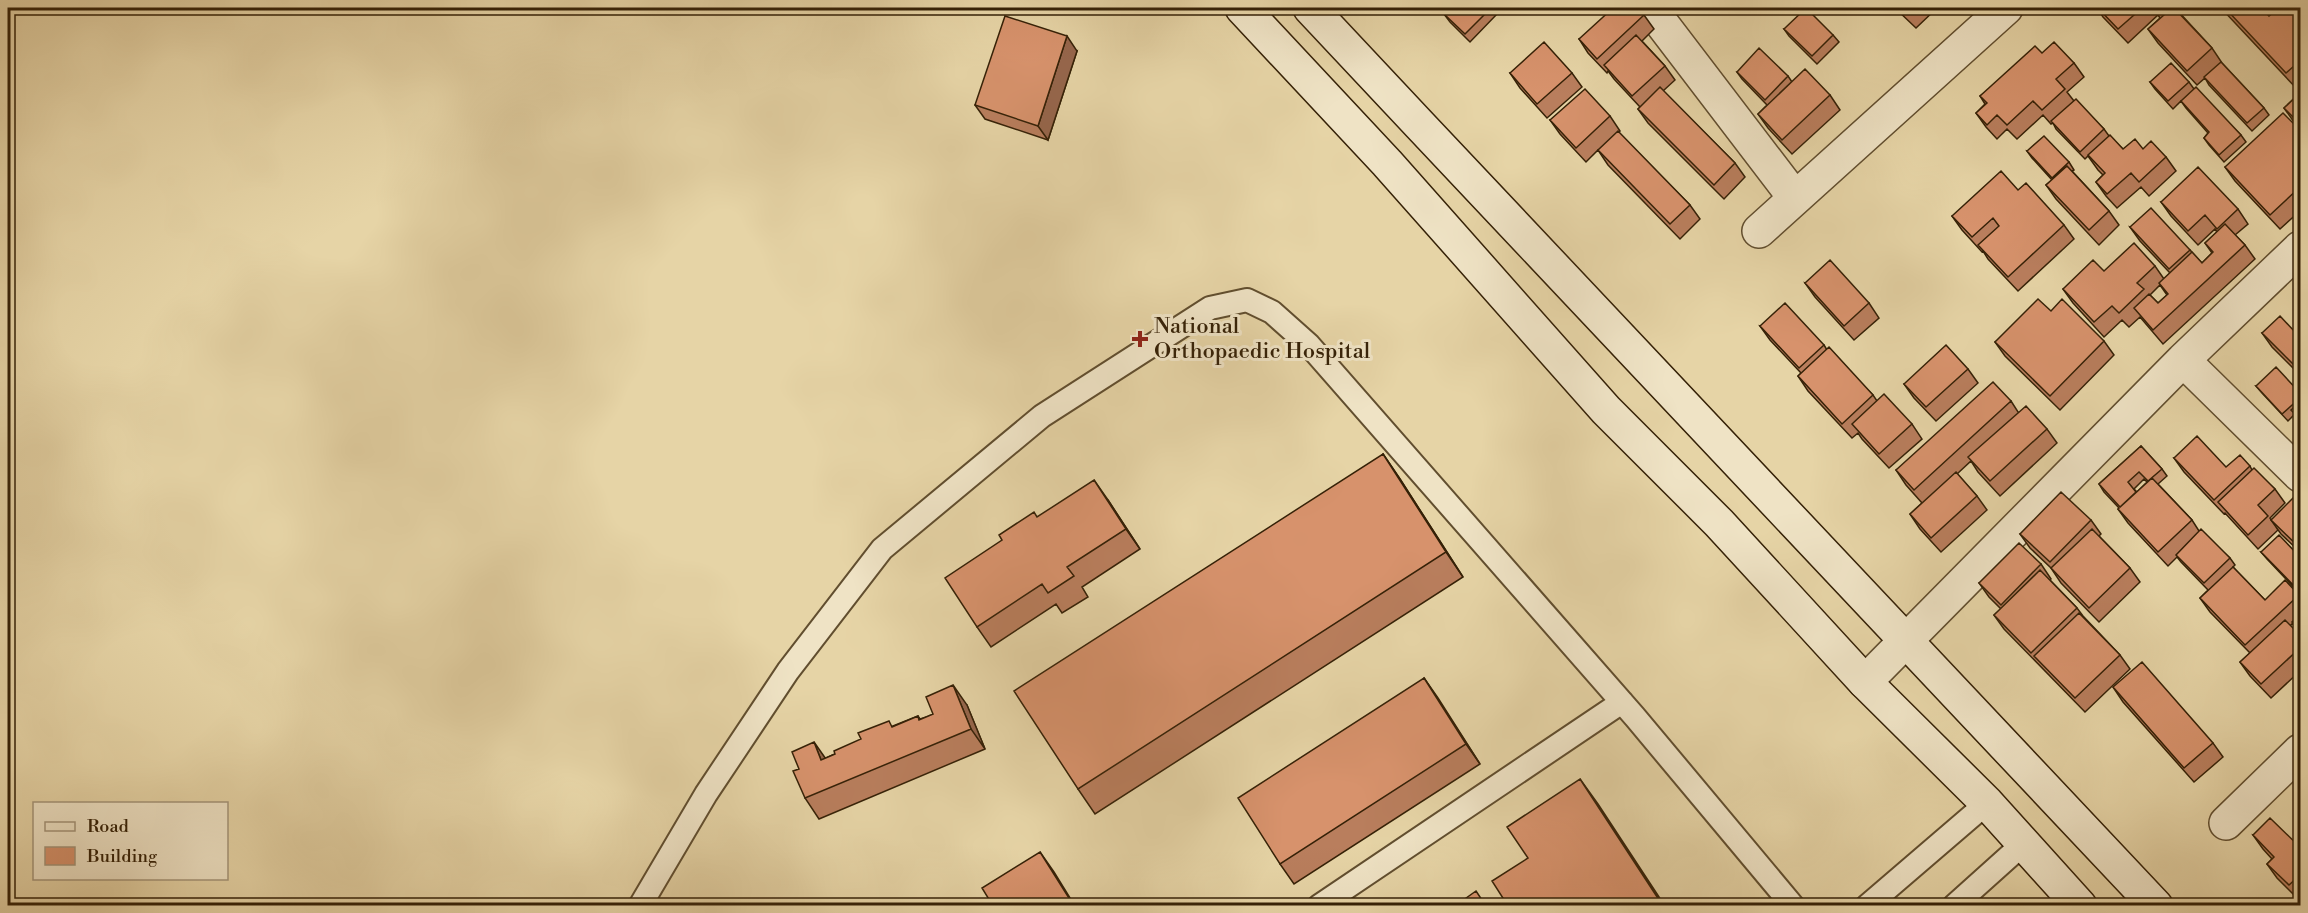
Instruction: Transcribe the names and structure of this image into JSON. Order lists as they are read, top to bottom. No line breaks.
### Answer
{"places":{"health":["National Orthopaedic Hospital"]},"legend":["Road","Building"]}
